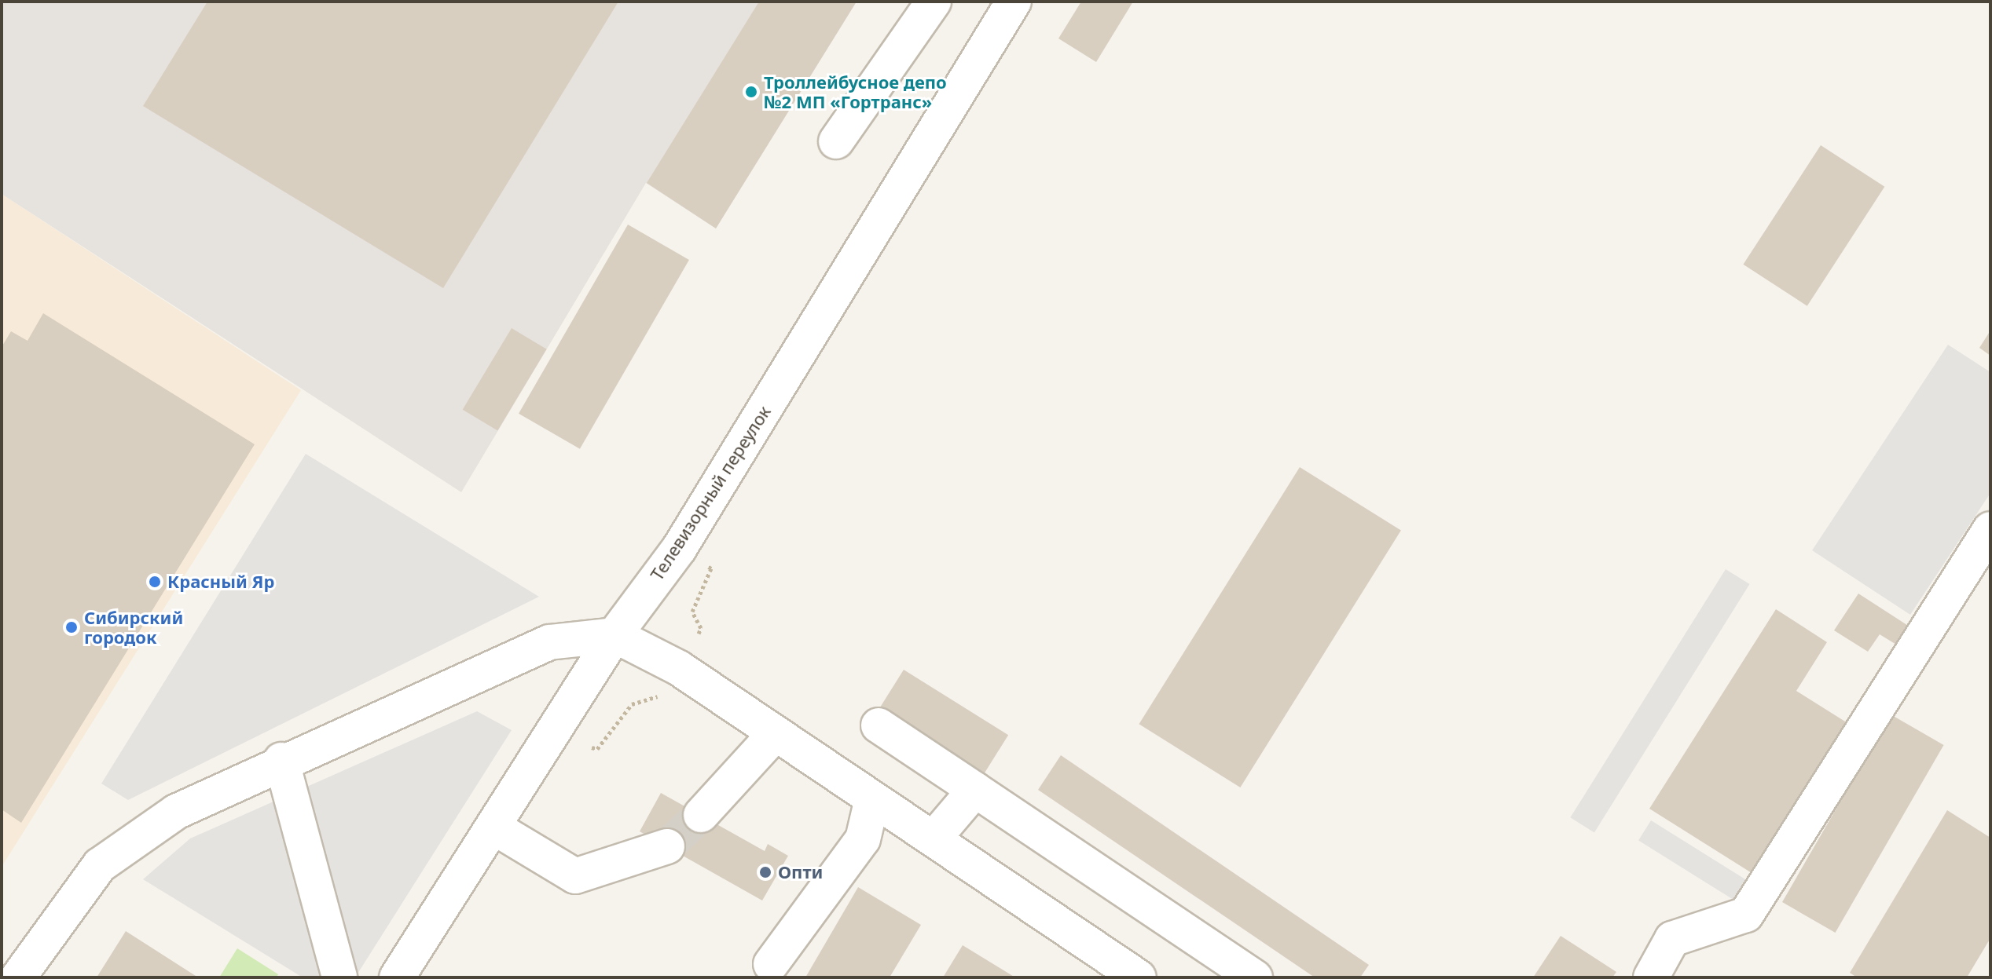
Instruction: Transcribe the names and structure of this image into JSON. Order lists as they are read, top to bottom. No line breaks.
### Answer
{"streets":{"street":["Телевизорный переулок"]},"places":["Троллейбусное депо №2 МП «Гортранс»","Красный Яр","Сибирский городок","Опти"]}
